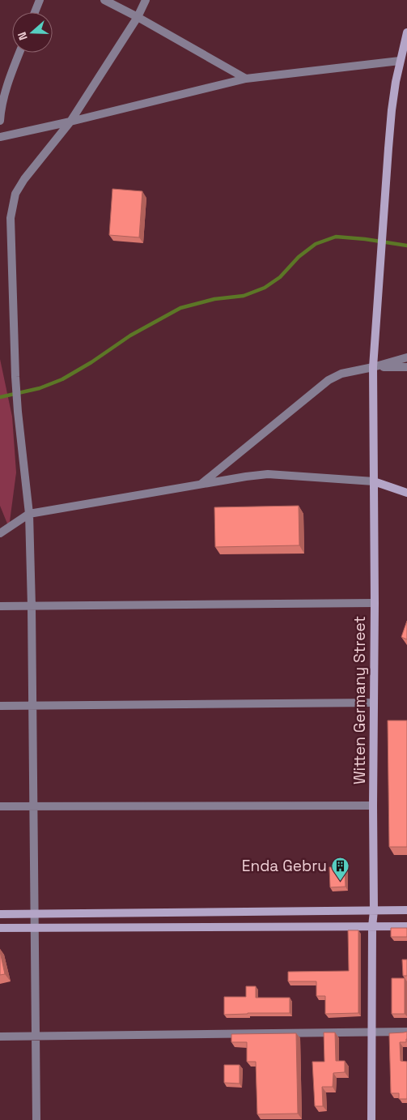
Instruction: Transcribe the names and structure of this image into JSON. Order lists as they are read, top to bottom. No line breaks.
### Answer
{"streets":{"street":["Witten Germany Street"]},"places":{"building":["Enda Gebru"]},"north":"left"}
